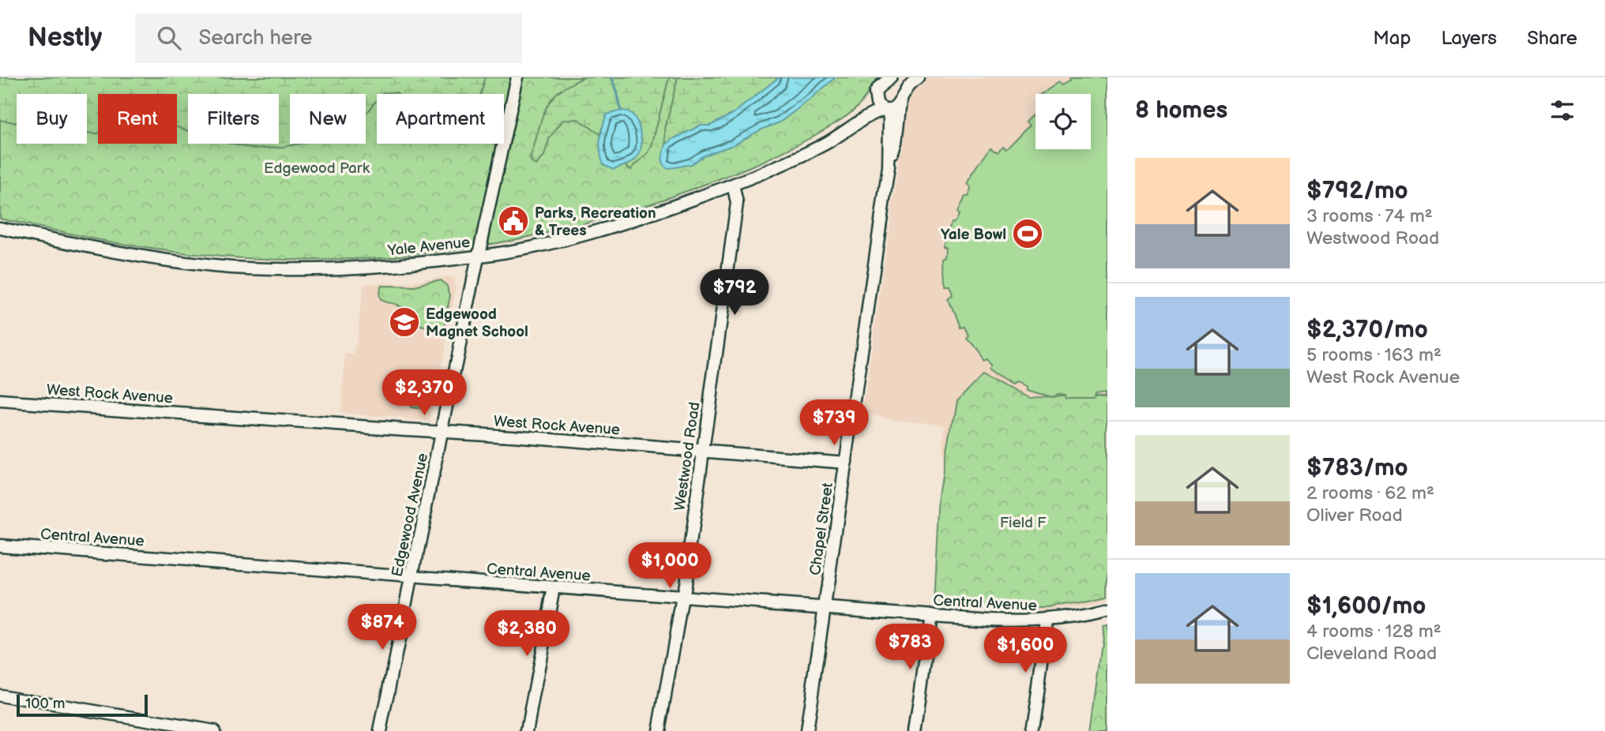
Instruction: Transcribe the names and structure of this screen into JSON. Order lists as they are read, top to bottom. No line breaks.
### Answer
{"streets":{"street":["Yale Avenue","West Rock Avenue","Westwood Road","Edgewood Avenue","Chapel Street","Central Avenue"]},"crossings":[["Yale Avenue","Westwood Road"],["Yale Avenue","Edgewood Avenue"],["Yale Avenue","Chapel Street"],["West Rock Avenue","Westwood Road"],["West Rock Avenue","Edgewood Avenue"],["West Rock Avenue","Chapel Street"],["Westwood Road","Central Avenue"],["Edgewood Avenue","Central Avenue"],["Chapel Street","Central Avenue"]],"parks":["Edgewood Park","Field F"],"places":{"public building":["Parks, Recreation & Trees"],"sports":["Yale Bowl"],"school or university":["Edgewood Magnet School"]},"scale_bar":"100 m","page":{"header":"Nestly","search":"Search here","nav":["Map","Layers","Share"],"heading":"8 homes","chip":["Buy","Rent","Filters","New","Apartment"],"list":[{"name":"$792/mo","note":"3 rooms · 74 m² · Westwood Road"},{"name":"$2,370/mo","note":"5 rooms · 163 m² · West Rock Avenue"},{"name":"$783/mo","note":"2 rooms · 62 m² · Oliver Road"},{"name":"$1,600/mo","note":"4 rooms · 128 m² · Cleveland Road"}],"price":["$792","$2,370","$739","$1,000","$874","$2,380","$783","$1,600"],"scale":"100 m"}}
